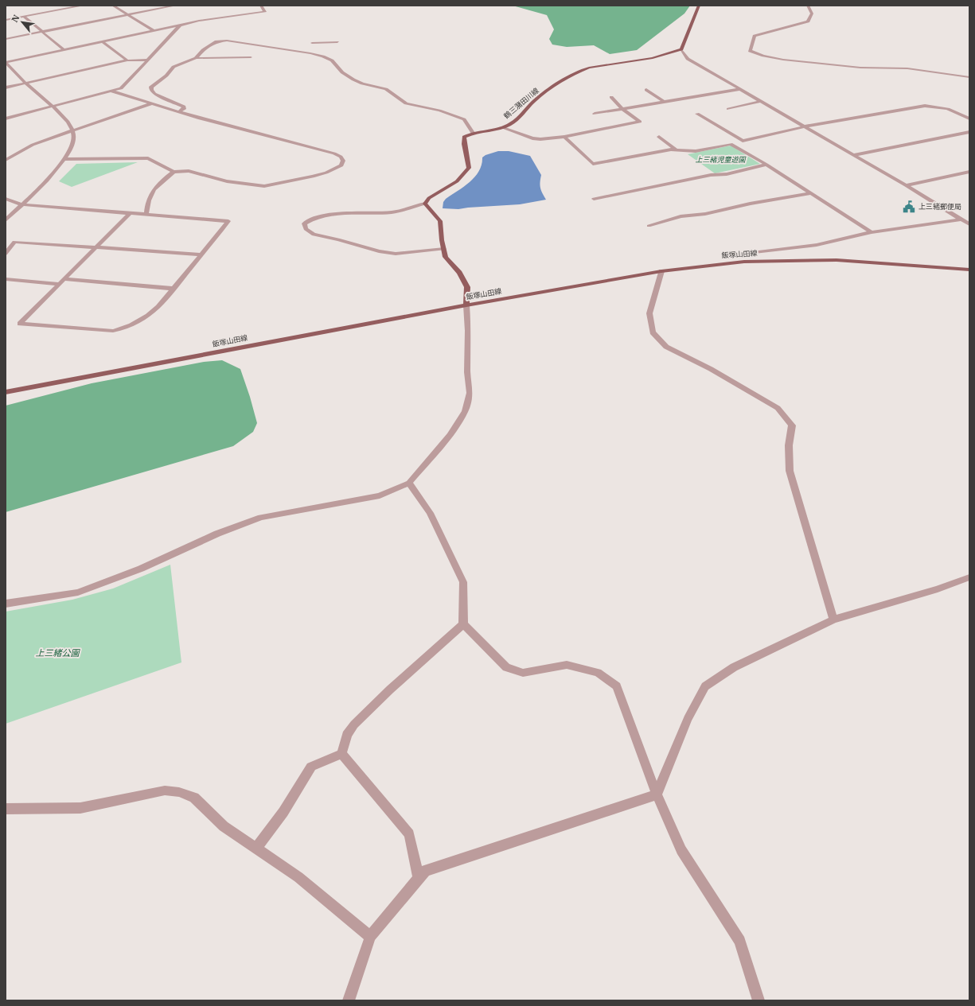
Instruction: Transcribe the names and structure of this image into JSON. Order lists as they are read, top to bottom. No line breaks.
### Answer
{"streets":{"main road":["鶴三潴田川線","飯塚山田線"]},"parks":["上三緒児童遊園","上三緒公園"],"places":{"public building":["上三緒郵便局"]},"north":"top left"}
